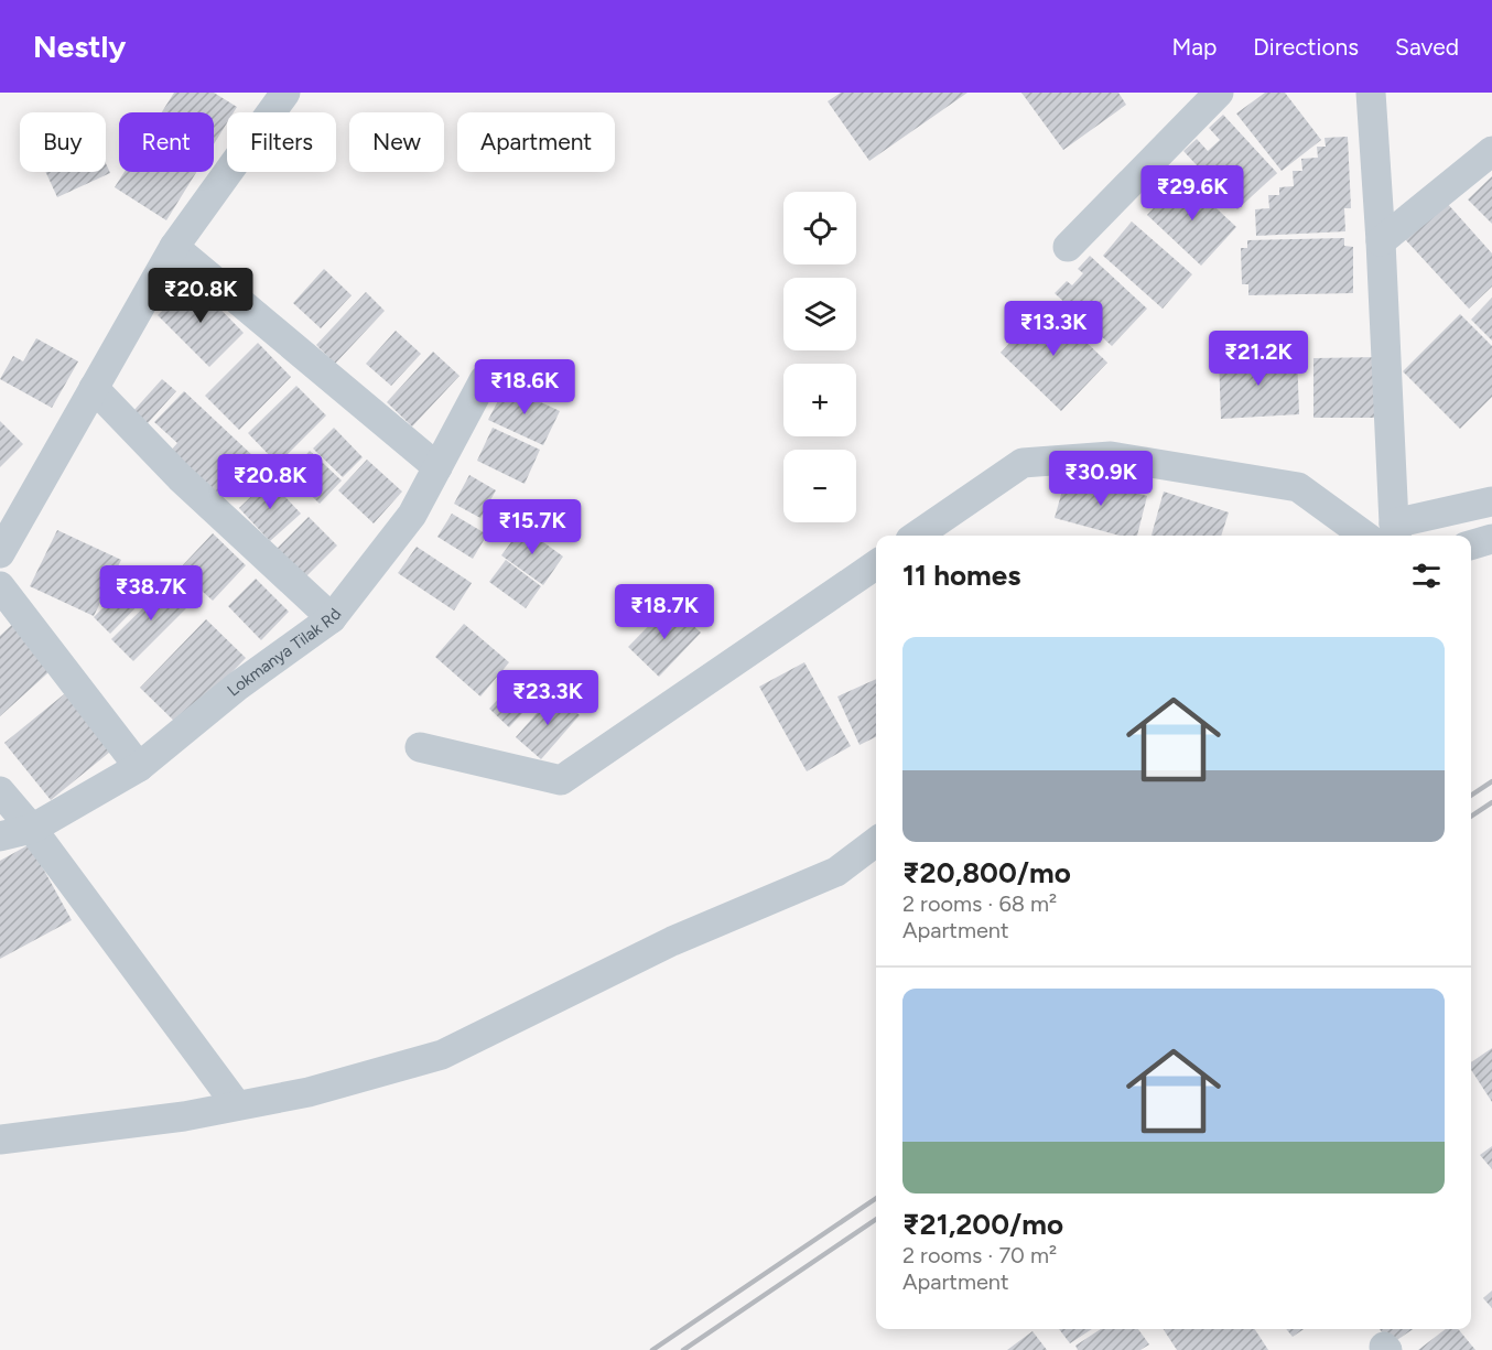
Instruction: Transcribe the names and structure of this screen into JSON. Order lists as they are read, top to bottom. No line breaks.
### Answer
{"streets":{"street":["Lokmanya Tilak Rd"]},"page":{"header":"Nestly","nav":["Map","Directions","Saved"],"chip":["Buy","Rent","Filters","New","Apartment"],"price":["₹29.6K","₹20.8K","₹13.3K","₹21.2K","₹18.6K","₹30.9K","₹20.8K","₹15.7K","₹38.7K","₹18.7K","₹23.3K"],"map_buttons":["+","−"],"heading":"11 homes","list":[{"name":"₹20,800/mo","note":"2 rooms · 68 m² · Apartment"},{"name":"₹21,200/mo","note":"2 rooms · 70 m² · Apartment"}]}}
